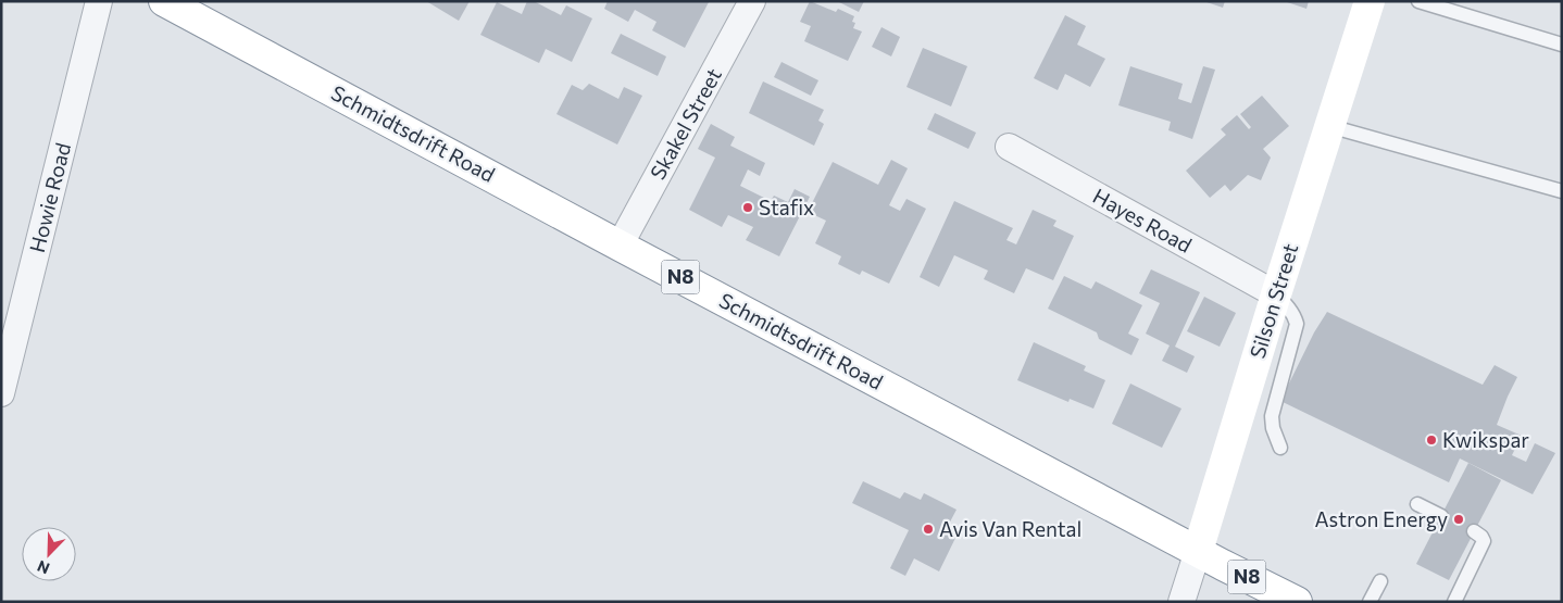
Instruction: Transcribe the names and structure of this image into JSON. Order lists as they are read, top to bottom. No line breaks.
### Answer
{"streets":{"main road":["Schmidtsdrift Road","N8","Silson Street"],"street":["Skakel Street","Howie Road","Hayes Road"]},"crossings":[["Skakel Street","Schmidtsdrift Road"],["Schmidtsdrift Road","Silson Street"],["Hayes Road","Silson Street"]],"places":["Stafix","Kwikspar","Astron Energy","Avis Van Rental"],"north":"bottom left"}
